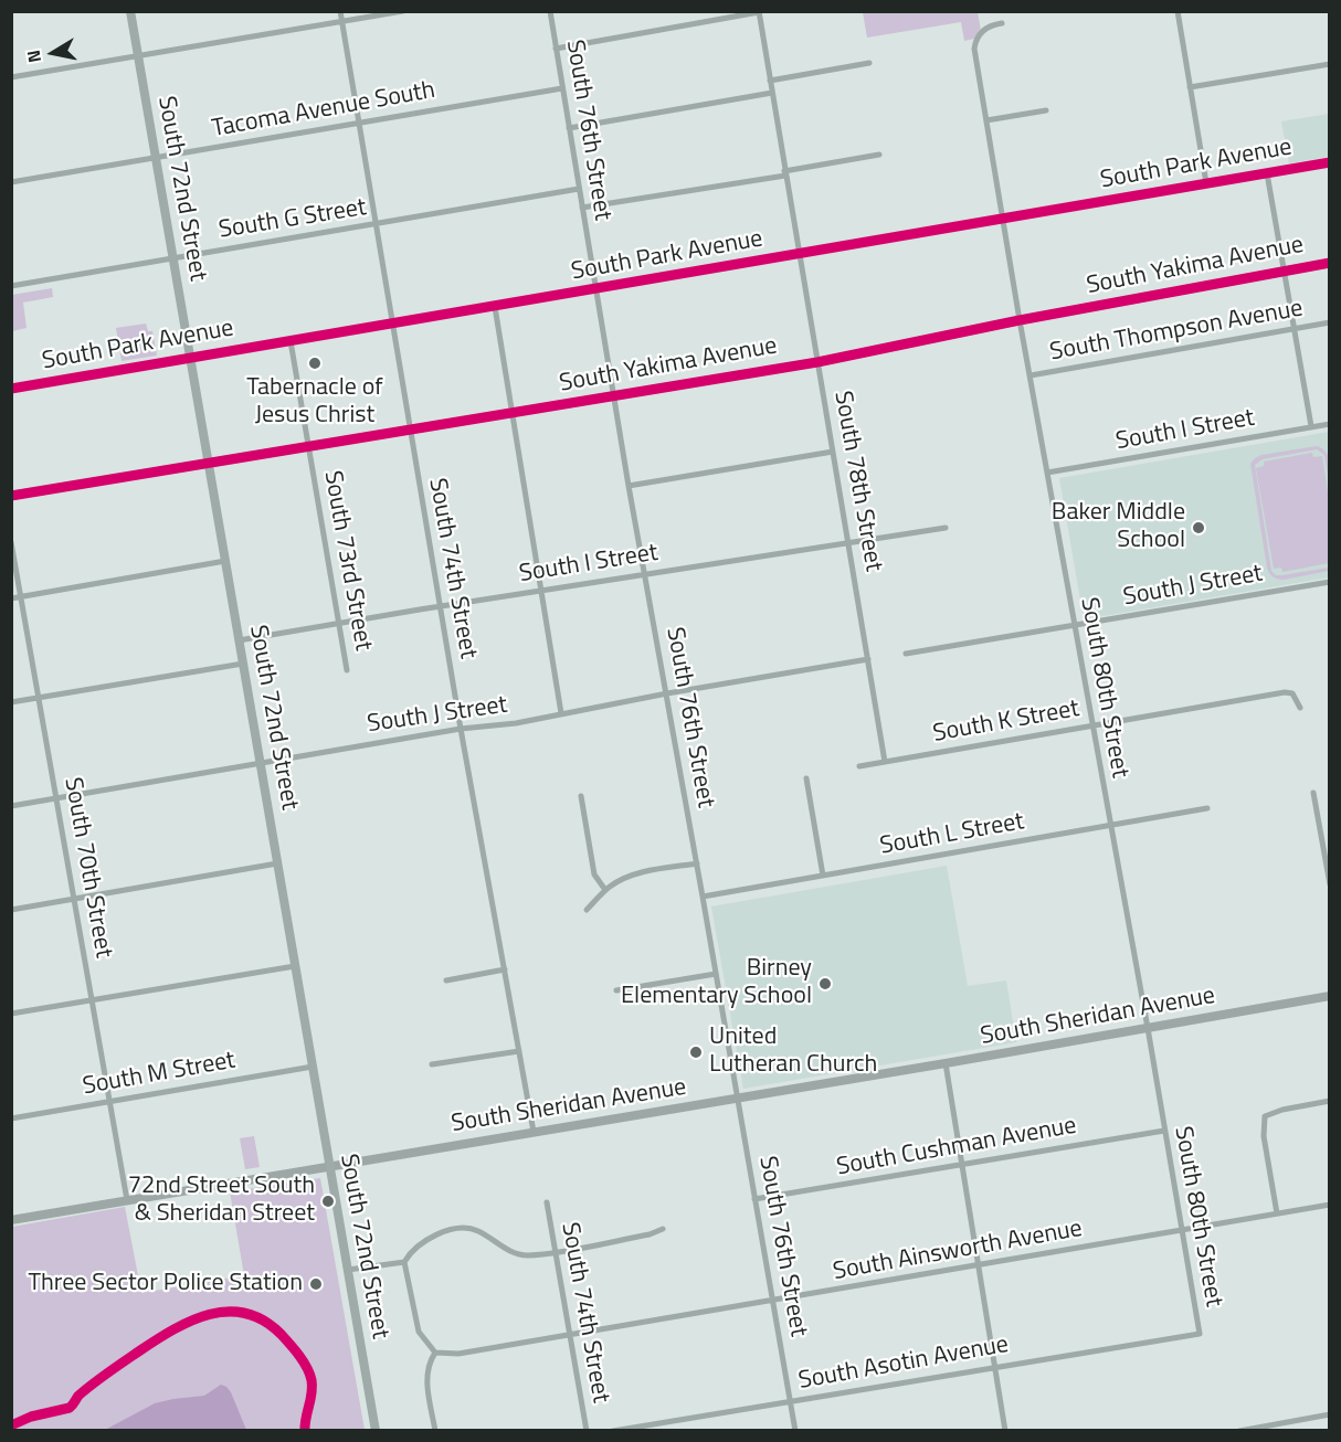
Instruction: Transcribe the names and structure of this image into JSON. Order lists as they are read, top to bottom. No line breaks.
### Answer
{"streets":{"main road":["South 72nd Street","South Yakima Avenue","South Sheridan Avenue"],"street":["Tacoma Avenue South","South 76th Street","South Park Avenue","South G Street","South Thompson Avenue","South I Street","South 78th Street","South 73rd Street","South 74th Street","South J Street","South 80th Street","South K Street","South L Street","South 70th Street","South M Street","South Cushman Avenue","South Ainsworth Avenue","South Asotin Avenue"]},"crossings":[["Tacoma Avenue South","South 76th Street"],["Tacoma Avenue South","South 72nd Street"],["Tacoma Avenue South","South 74th Street"],["South 76th Street","South Park Avenue"],["South 76th Street","South G Street"],["South 76th Street","South Yakima Avenue"],["South 76th Street","South I Street"],["South 76th Street","South J Street"],["South 76th Street","South L Street"],["South 76th Street","South Sheridan Avenue"],["South 76th Street","South Cushman Avenue"],["South 76th Street","South Ainsworth Avenue"],["South 76th Street","South Asotin Avenue"],["South Park Avenue","South 72nd Street"],["South Park Avenue","South 78th Street"],["South Park Avenue","South 73rd Street"],["South Park Avenue","South 74th Street"],["South Park Avenue","South 80th Street"],["South 72nd Street","South G Street"],["South 72nd Street","South Yakima Avenue"],["South 72nd Street","South I Street"],["South 72nd Street","South J Street"],["South 72nd Street","South Sheridan Avenue"],["South 72nd Street","South M Street"],["South G Street","South 74th Street"],["South Yakima Avenue","South 78th Street"],["South Yakima Avenue","South 73rd Street"],["South Yakima Avenue","South 74th Street"],["South Yakima Avenue","South 80th Street"],["South Thompson Avenue","South 80th Street"],["South I Street","South 78th Street"],["South I Street","South 73rd Street"],["South I Street","South 74th Street"],["South I Street","South 80th Street"],["South 78th Street","South J Street"],["South 78th Street","South K Street"],["South 74th Street","South J Street"],["South 74th Street","South Sheridan Avenue"],["South 74th Street","South Ainsworth Avenue"],["South J Street","South 80th Street"],["South J Street","South 70th Street"],["South 80th Street","South K Street"],["South 80th Street","South L Street"],["South 80th Street","South Sheridan Avenue"],["South 80th Street","South Cushman Avenue"],["South 80th Street","South Ainsworth Avenue"],["South 80th Street","South Asotin Avenue"],["South 70th Street","South Sheridan Avenue"],["South 70th Street","South M Street"]],"places":["Tabernacle of Jesus Christ","Baker Middle School","Birney Elementary School","United Lutheran Church","72nd Street South & Sheridan Street","Three Sector Police Station"],"north":"left"}
